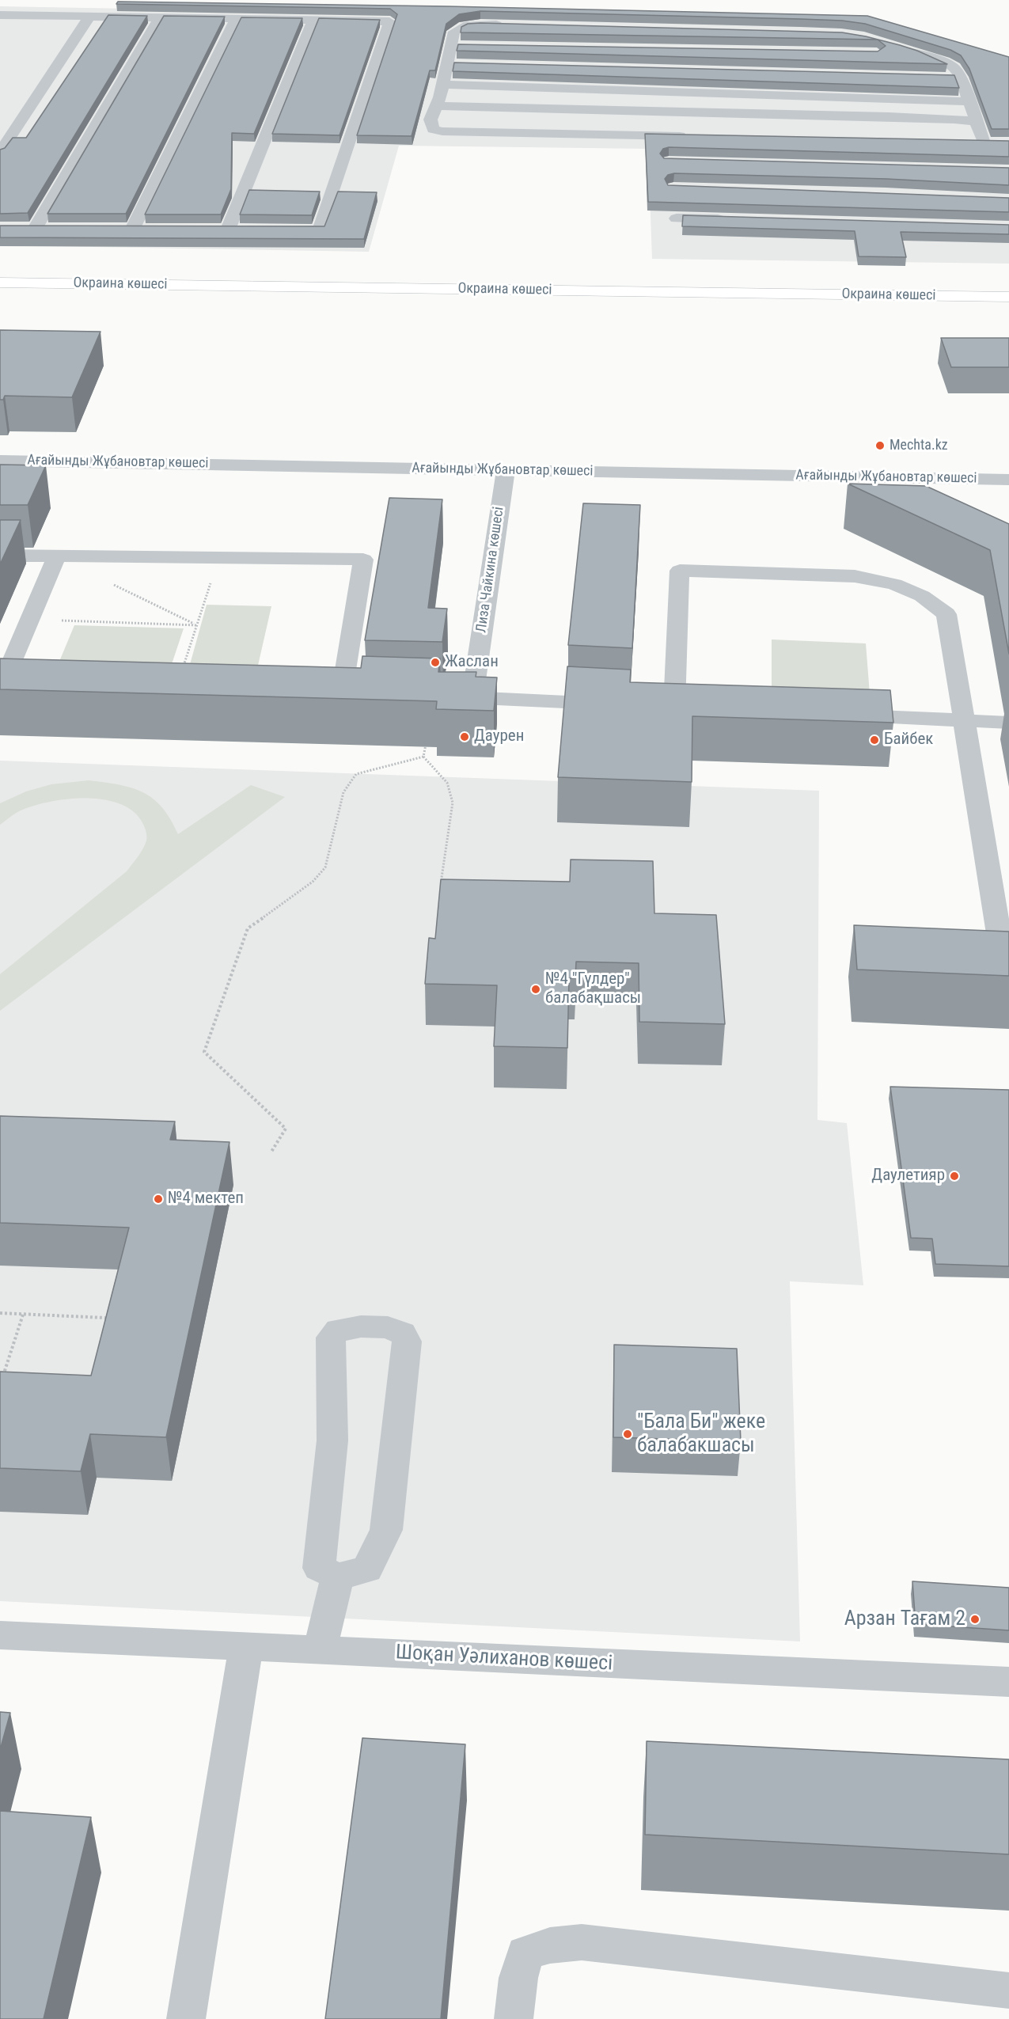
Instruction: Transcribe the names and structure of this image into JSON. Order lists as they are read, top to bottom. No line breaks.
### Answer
{"streets":{"main road":["Окраина көшесі"],"street":["Ағайынды Жұбановтар көшесі","Лиза Чайкина көшесі","Шоқан Уәлиханов көшесі"]},"crossings":[["Ағайынды Жұбановтар көшесі","Лиза Чайкина көшесі"]],"places":["Mechta.kz","Жаслан","Даурен","Байбек","№4 \"Гүлдер\" балабақшасы","Даулетияр","№4 мектеп","\"Бала Би\" жеке балабакшасы","Арзан Тағам 2"]}
